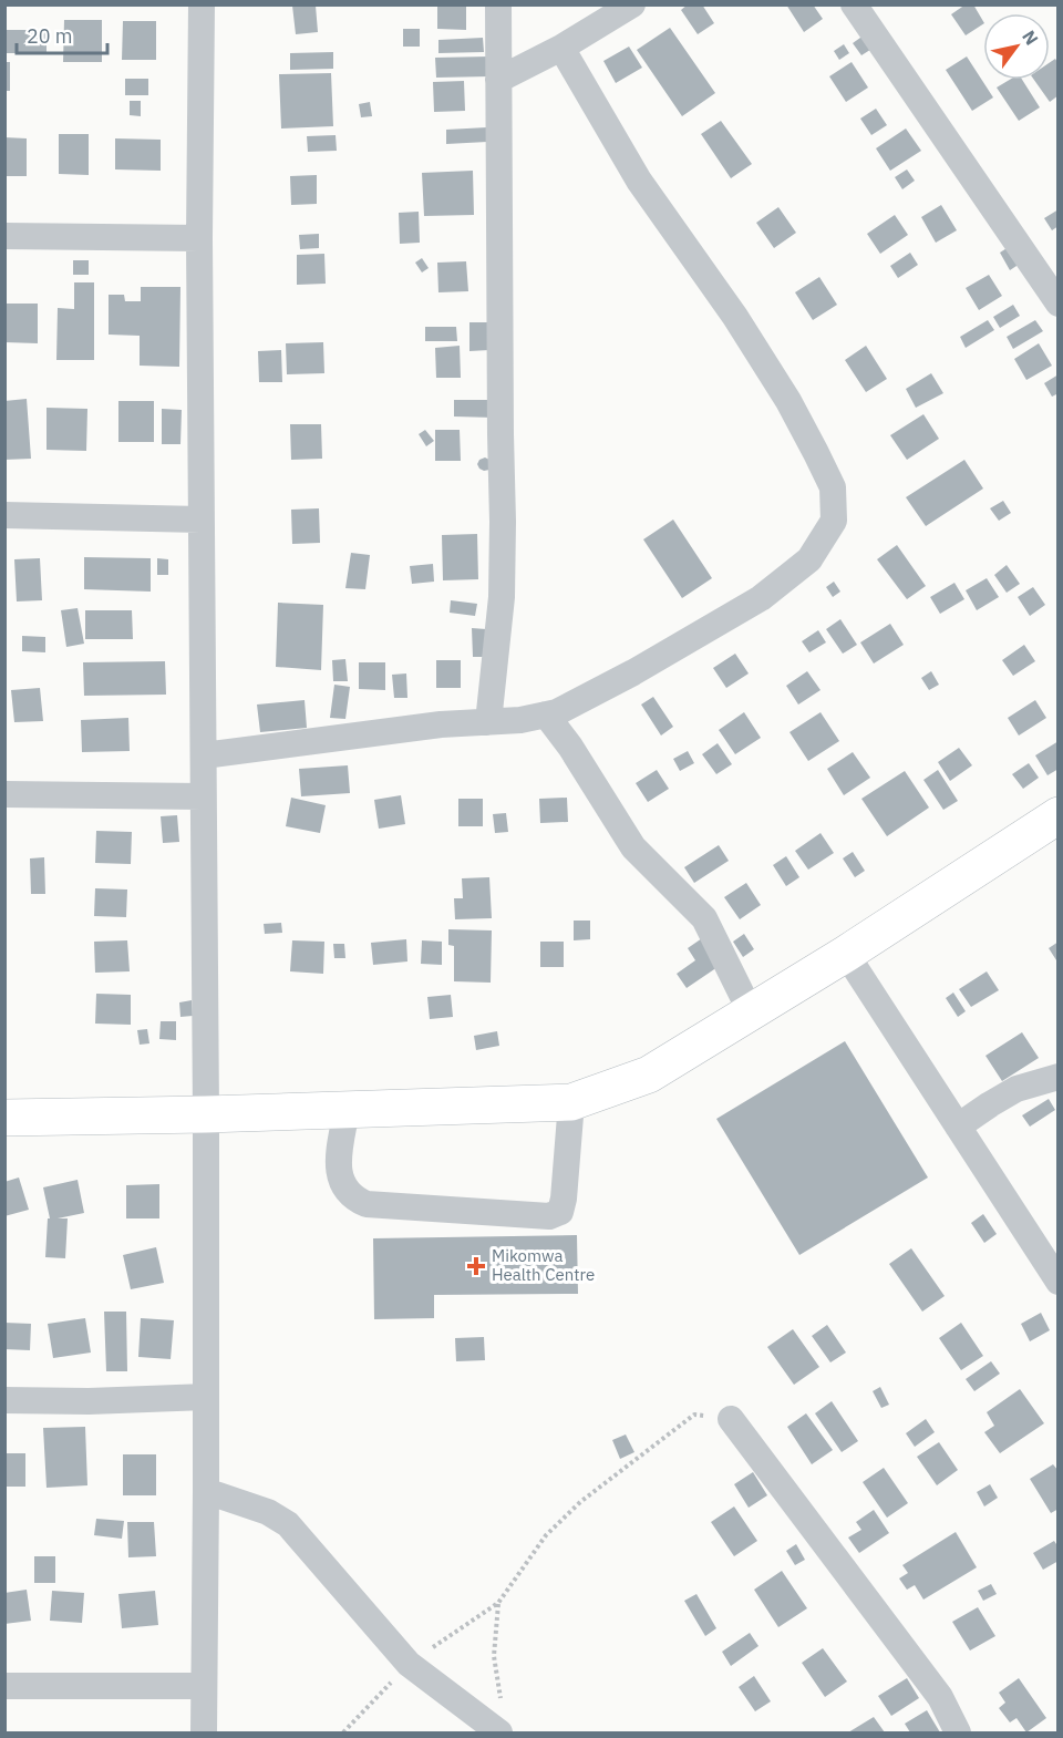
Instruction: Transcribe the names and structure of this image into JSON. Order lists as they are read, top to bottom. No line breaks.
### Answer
{"places":{"health":["Mikomwa Health Centre"]},"scale_bar":"20 m","north":"top right"}
